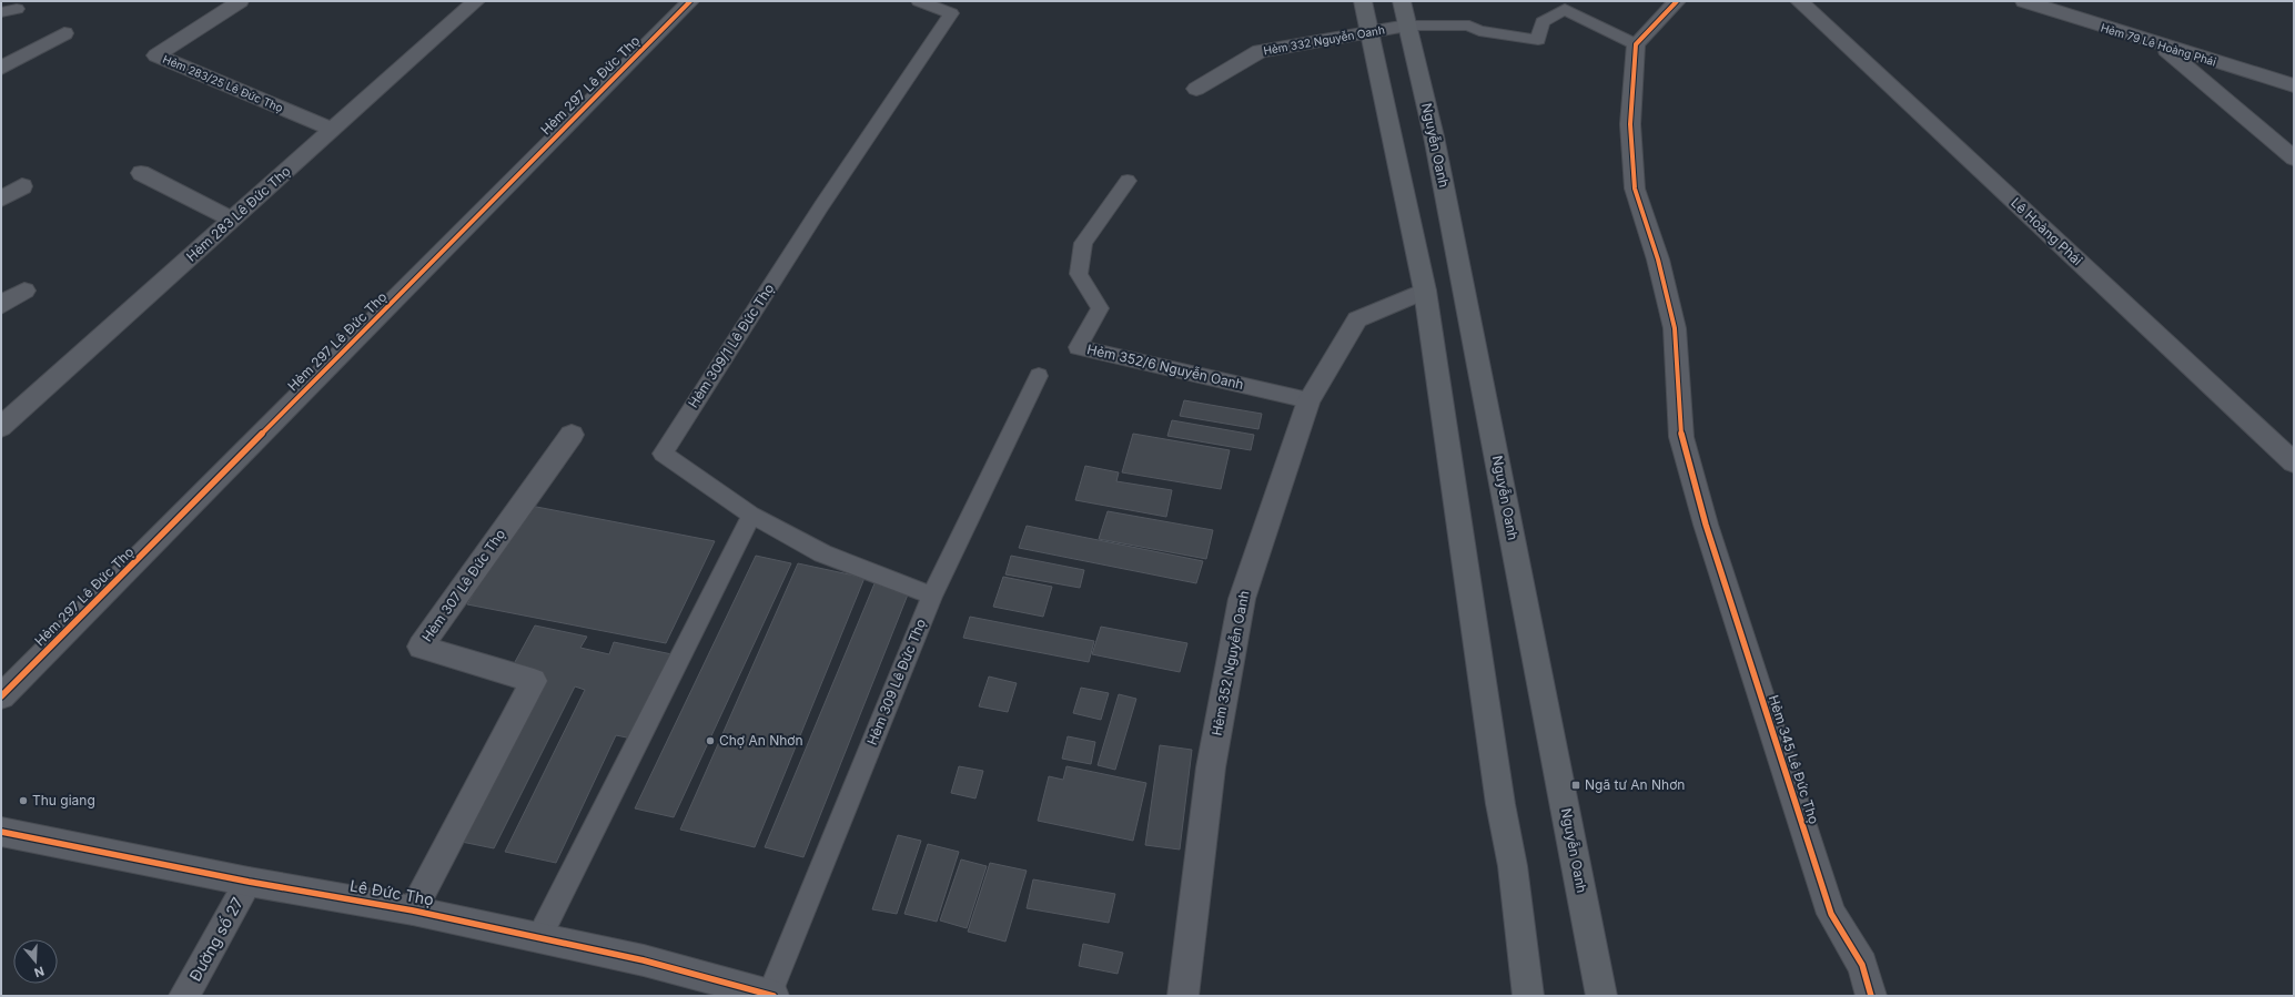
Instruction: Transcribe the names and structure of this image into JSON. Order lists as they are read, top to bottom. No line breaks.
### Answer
{"streets":{"main road":["Nguyễn Oanh"],"street":["Hẻm 332 Nguyễn Oanh","Hẻm 79 Lê Hoàng Phái","Hẻm 283/25 Lê Đức Thọ","Hẻm 297 Lê Đức Thọ","Hẻm 283 Lê Đức Thọ","Lê Hoàng Phái","Hẻm 307 Lê Đức Thọ","Hẻm 352 Nguyễn Oanh","Hẻm 345 Lê Đức Thọ","Lê Đức Thọ","Đường số 27"],"lane":["Hẻm 309/1 Lê Đức Thọ","Hẻm 352/6 Nguyễn Oanh","Hẻm 309 Lê Đức Thọ"]},"crossings":[["Hẻm 332 Nguyễn Oanh","Nguyễn Oanh"],["Hẻm 283/25 Lê Đức Thọ","Hẻm 283 Lê Đức Thọ"],["Hẻm 309/1 Lê Đức Thọ","Hẻm 309 Lê Đức Thọ"],["Hẻm 352/6 Nguyễn Oanh","Hẻm 352 Nguyễn Oanh"],["Hẻm 307 Lê Đức Thọ","Lê Đức Thọ"],["Hẻm 309 Lê Đức Thọ","Lê Đức Thọ"],["Lê Đức Thọ","Đường số 27"]],"places":{"other":["Chợ An Nhơn","Thu giang"],"transit":["Ngã tư An Nhơn"]},"north":"bottom"}
